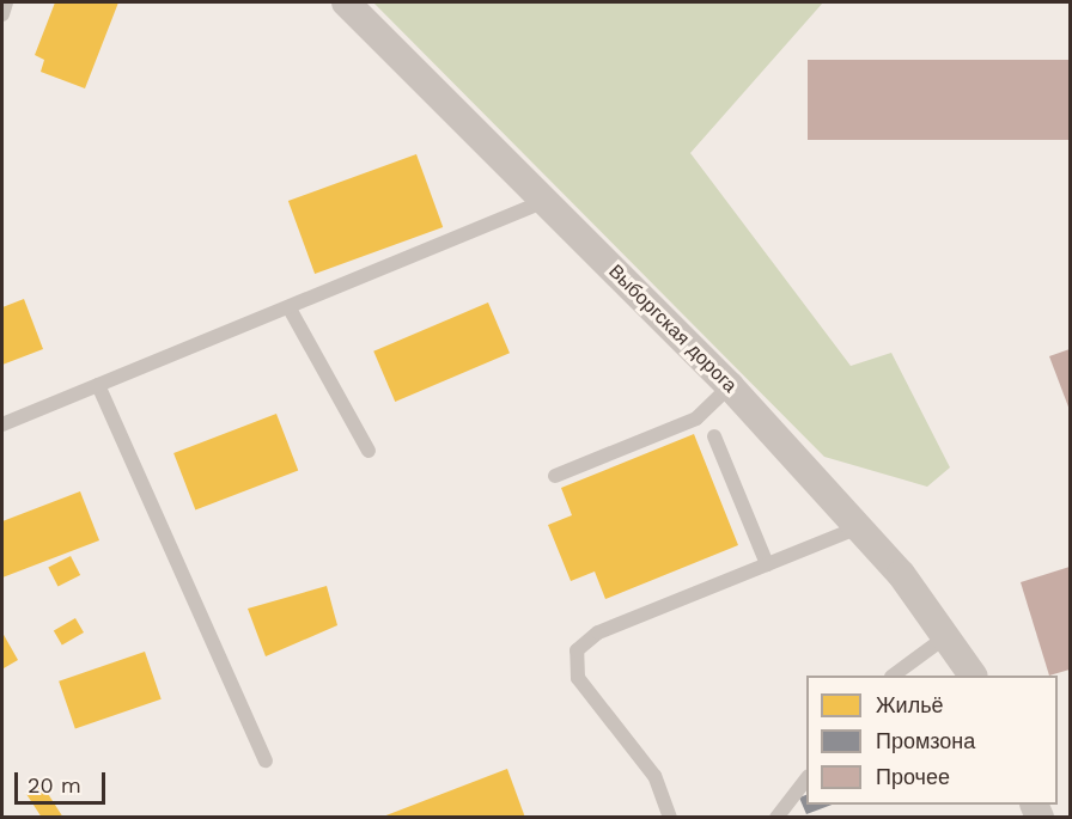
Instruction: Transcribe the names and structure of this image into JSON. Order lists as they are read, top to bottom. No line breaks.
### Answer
{"streets":{"street":["Выборгская дорога"]},"legend":["Жильё","Промзона","Прочее"],"scale_bar":"20 m"}
